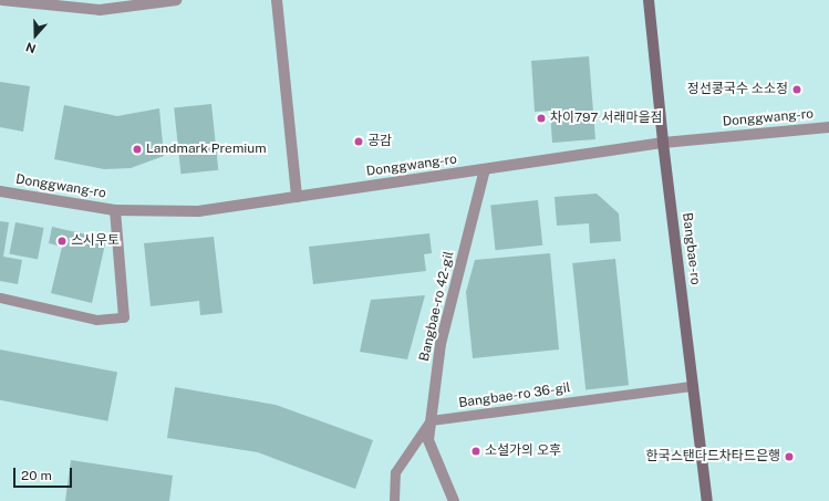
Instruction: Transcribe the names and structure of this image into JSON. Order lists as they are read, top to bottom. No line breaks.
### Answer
{"streets":{"main road":["Bangbae-ro"],"street":["Donggwang-ro","Bangbae-ro 42-gil"],"lane":["Bangbae-ro 36-gil"]},"crossings":[["Donggwang-ro","Bangbae-ro"],["Donggwang-ro","Bangbae-ro 42-gil"],["Bangbae-ro","Bangbae-ro 36-gil"],["Bangbae-ro 42-gil","Bangbae-ro 36-gil"]],"places":["정선콩국수 소소정","차이797 서래마을점","공감","Landmark Premium","스시우토","소설가의 오후","한국스탠다드차타드은행"],"scale_bar":"20 m","north":"bottom"}
